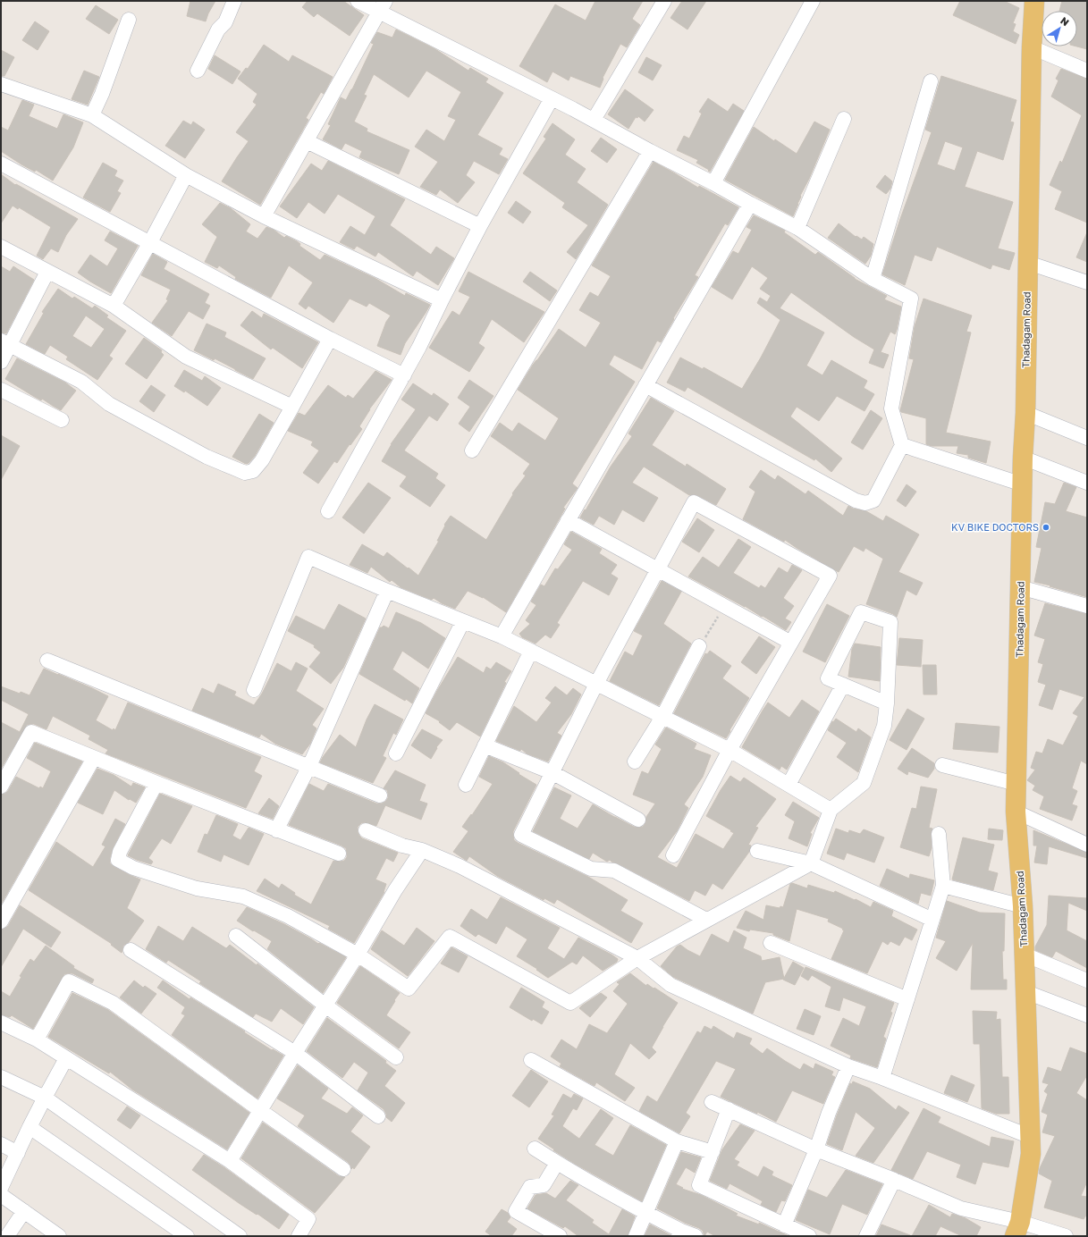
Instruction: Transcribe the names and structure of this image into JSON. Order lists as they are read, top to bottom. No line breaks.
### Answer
{"streets":{"main road":["Thadagam Road"]},"places":["KV BIKE DOCTORS"],"north":"top right"}
